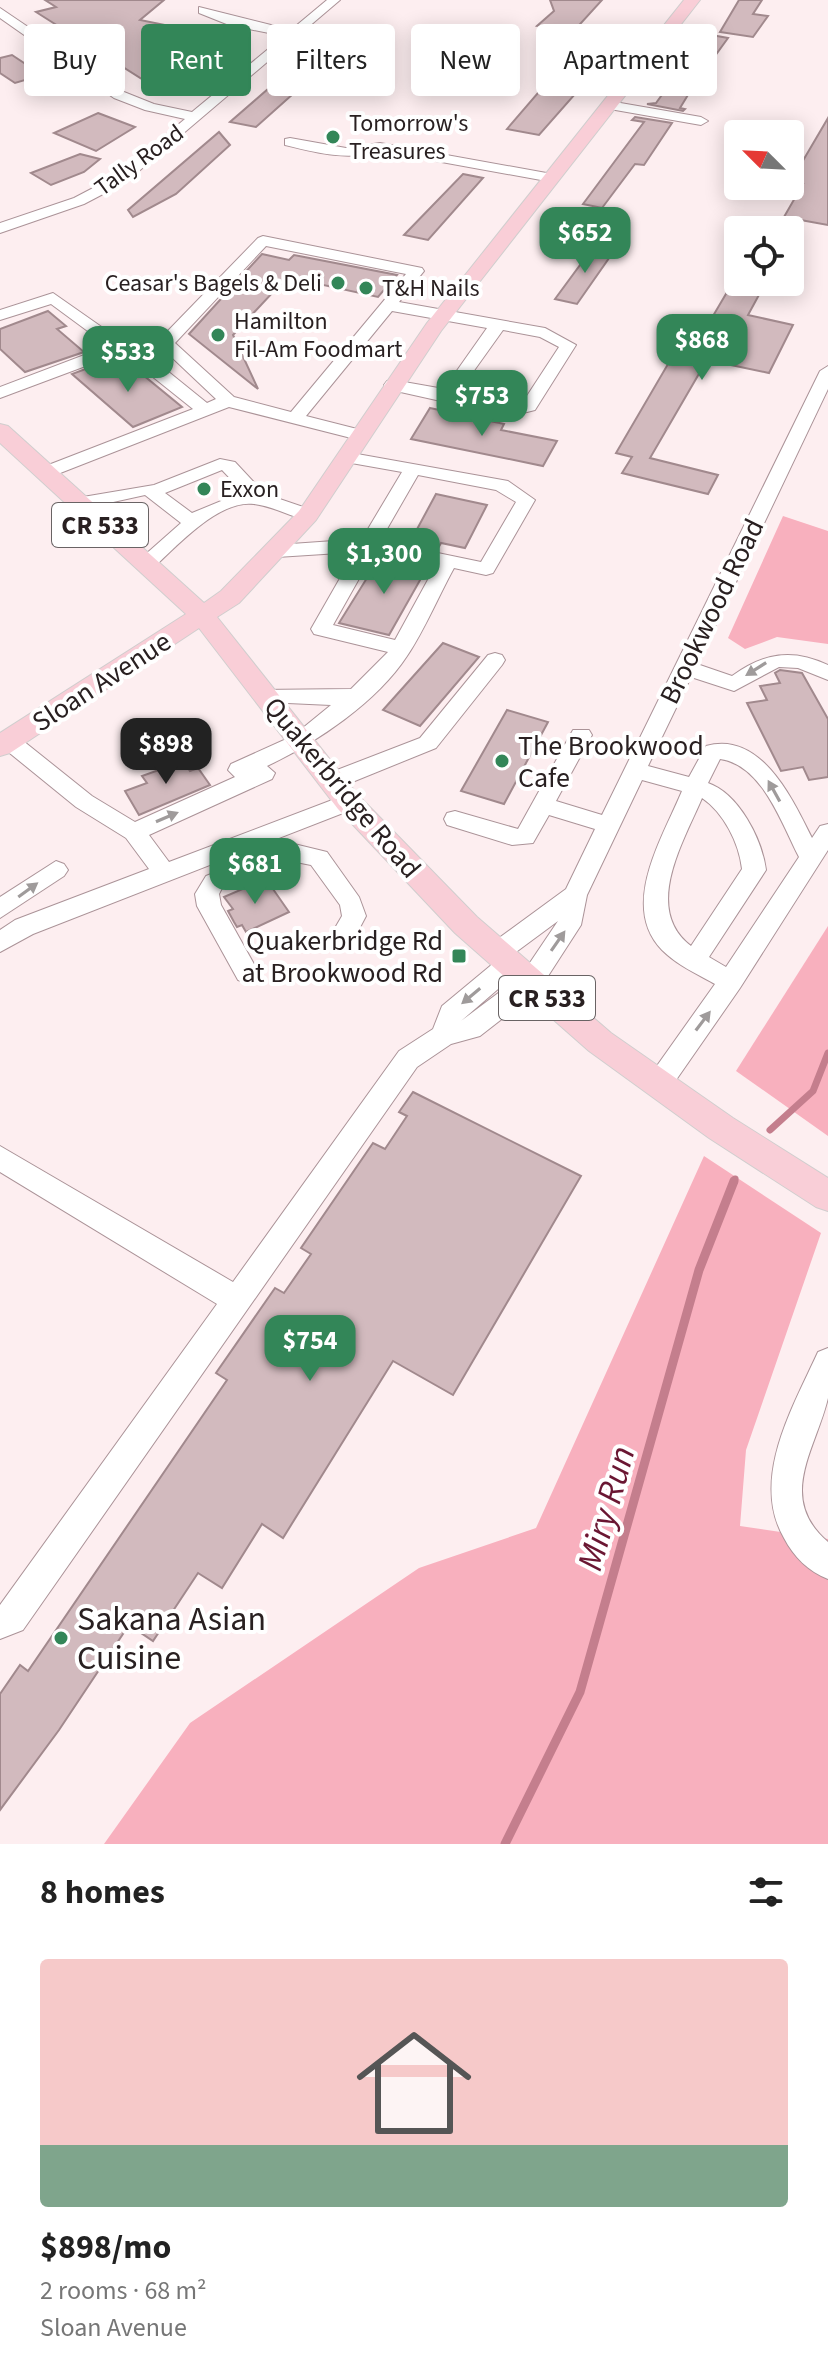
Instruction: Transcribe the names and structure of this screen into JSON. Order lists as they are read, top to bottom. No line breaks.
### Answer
{"streets":{"main road":["CR 533","Sloan Avenue","Quakerbridge Road"],"street":["Tally Road","Brookwood Road"]},"crossings":[["Brookwood Road","Quakerbridge Road"],["Sloan Avenue","Quakerbridge Road"]],"water":["Miry Run"],"places":{"other":["Tomorrow's Treasures","Ceasar's Bagels & Deli","T&H Nails","Hamilton Fil-Am Foodmart","Exxon","The Brookwood Cafe","Sakana Asian Cuisine"],"transit":["Quakerbridge Rd at Brookwood Rd"]},"north":"top left","page":{"chip":["Buy","Rent","Filters","New","Apartment"],"price":["$652","$868","$533","$753","$1,300","$898","$681","$754"],"heading":"8 homes","list":[{"name":"$898/mo","note":"2 rooms · 68 m² · Sloan Avenue"}]}}
